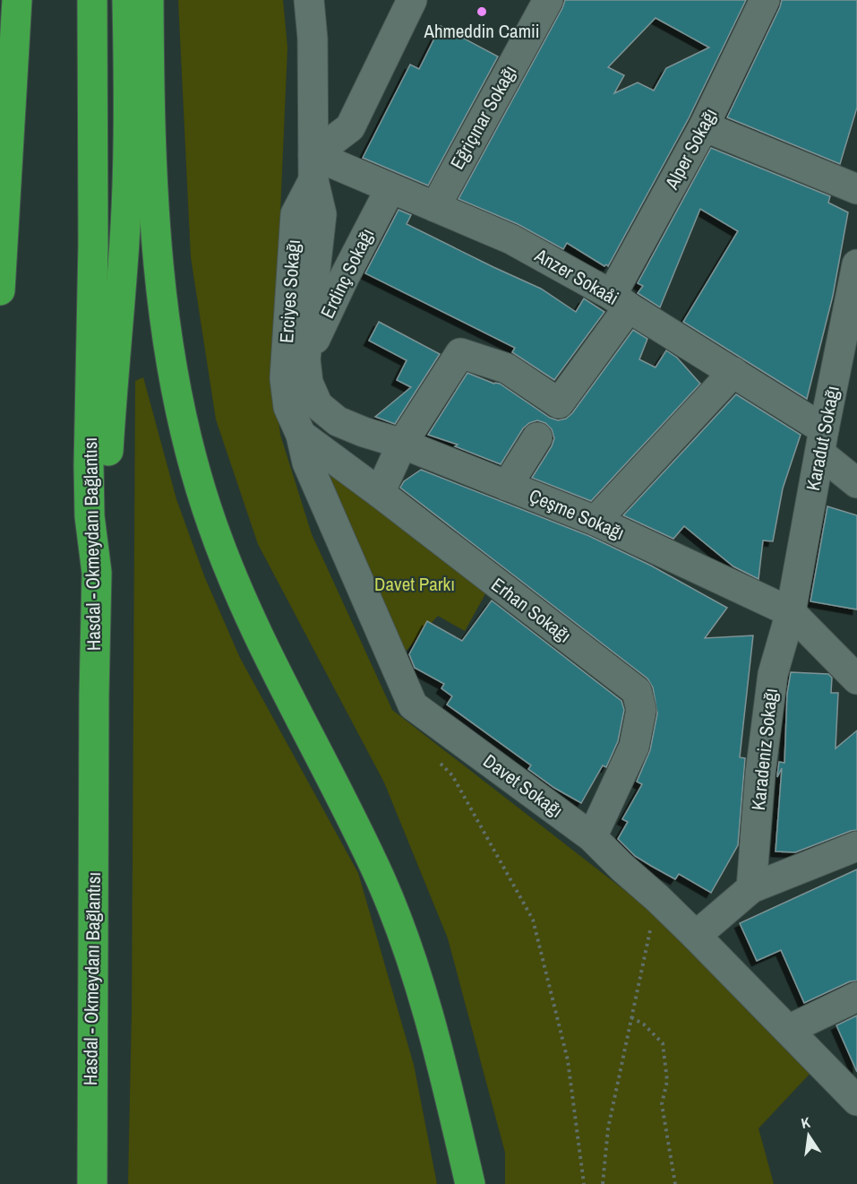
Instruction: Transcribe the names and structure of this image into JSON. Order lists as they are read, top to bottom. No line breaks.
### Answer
{"streets":{"highway":["Hasdal - Okmeydanı Bağlantısı"],"street":["Eğriçınar Sokağı","Alper Sokağı","Erdinç Sokağı","Anzer Sokaåi","Erciyes Sokağı","Karadut Sokağı","Çeşme Sokağı","Erhan Sokağı","Karadeniz Sokağı","Davet Sokağı"]},"crossings":[["Eğriçınar Sokağı","Anzer Sokaåi"],["Alper Sokağı","Anzer Sokaåi"],["Alper Sokağı","Çeşme Sokağı"],["Erdinç Sokağı","Anzer Sokaåi"],["Erdinç Sokağı","Erciyes Sokağı"],["Erdinç Sokağı","Çeşme Sokağı"],["Anzer Sokaåi","Erciyes Sokağı"],["Anzer Sokaåi","Karadut Sokağı"],["Erciyes Sokağı","Çeşme Sokağı"],["Erciyes Sokağı","Davet Sokağı"],["Karadut Sokağı","Çeşme Sokağı"],["Karadut Sokağı","Karadeniz Sokağı"],["Çeşme Sokağı","Karadeniz Sokağı"],["Erhan Sokağı","Davet Sokağı"]],"parks":["Davet Parkı"],"places":["Ahmeddin Camii"],"north":"top"}
